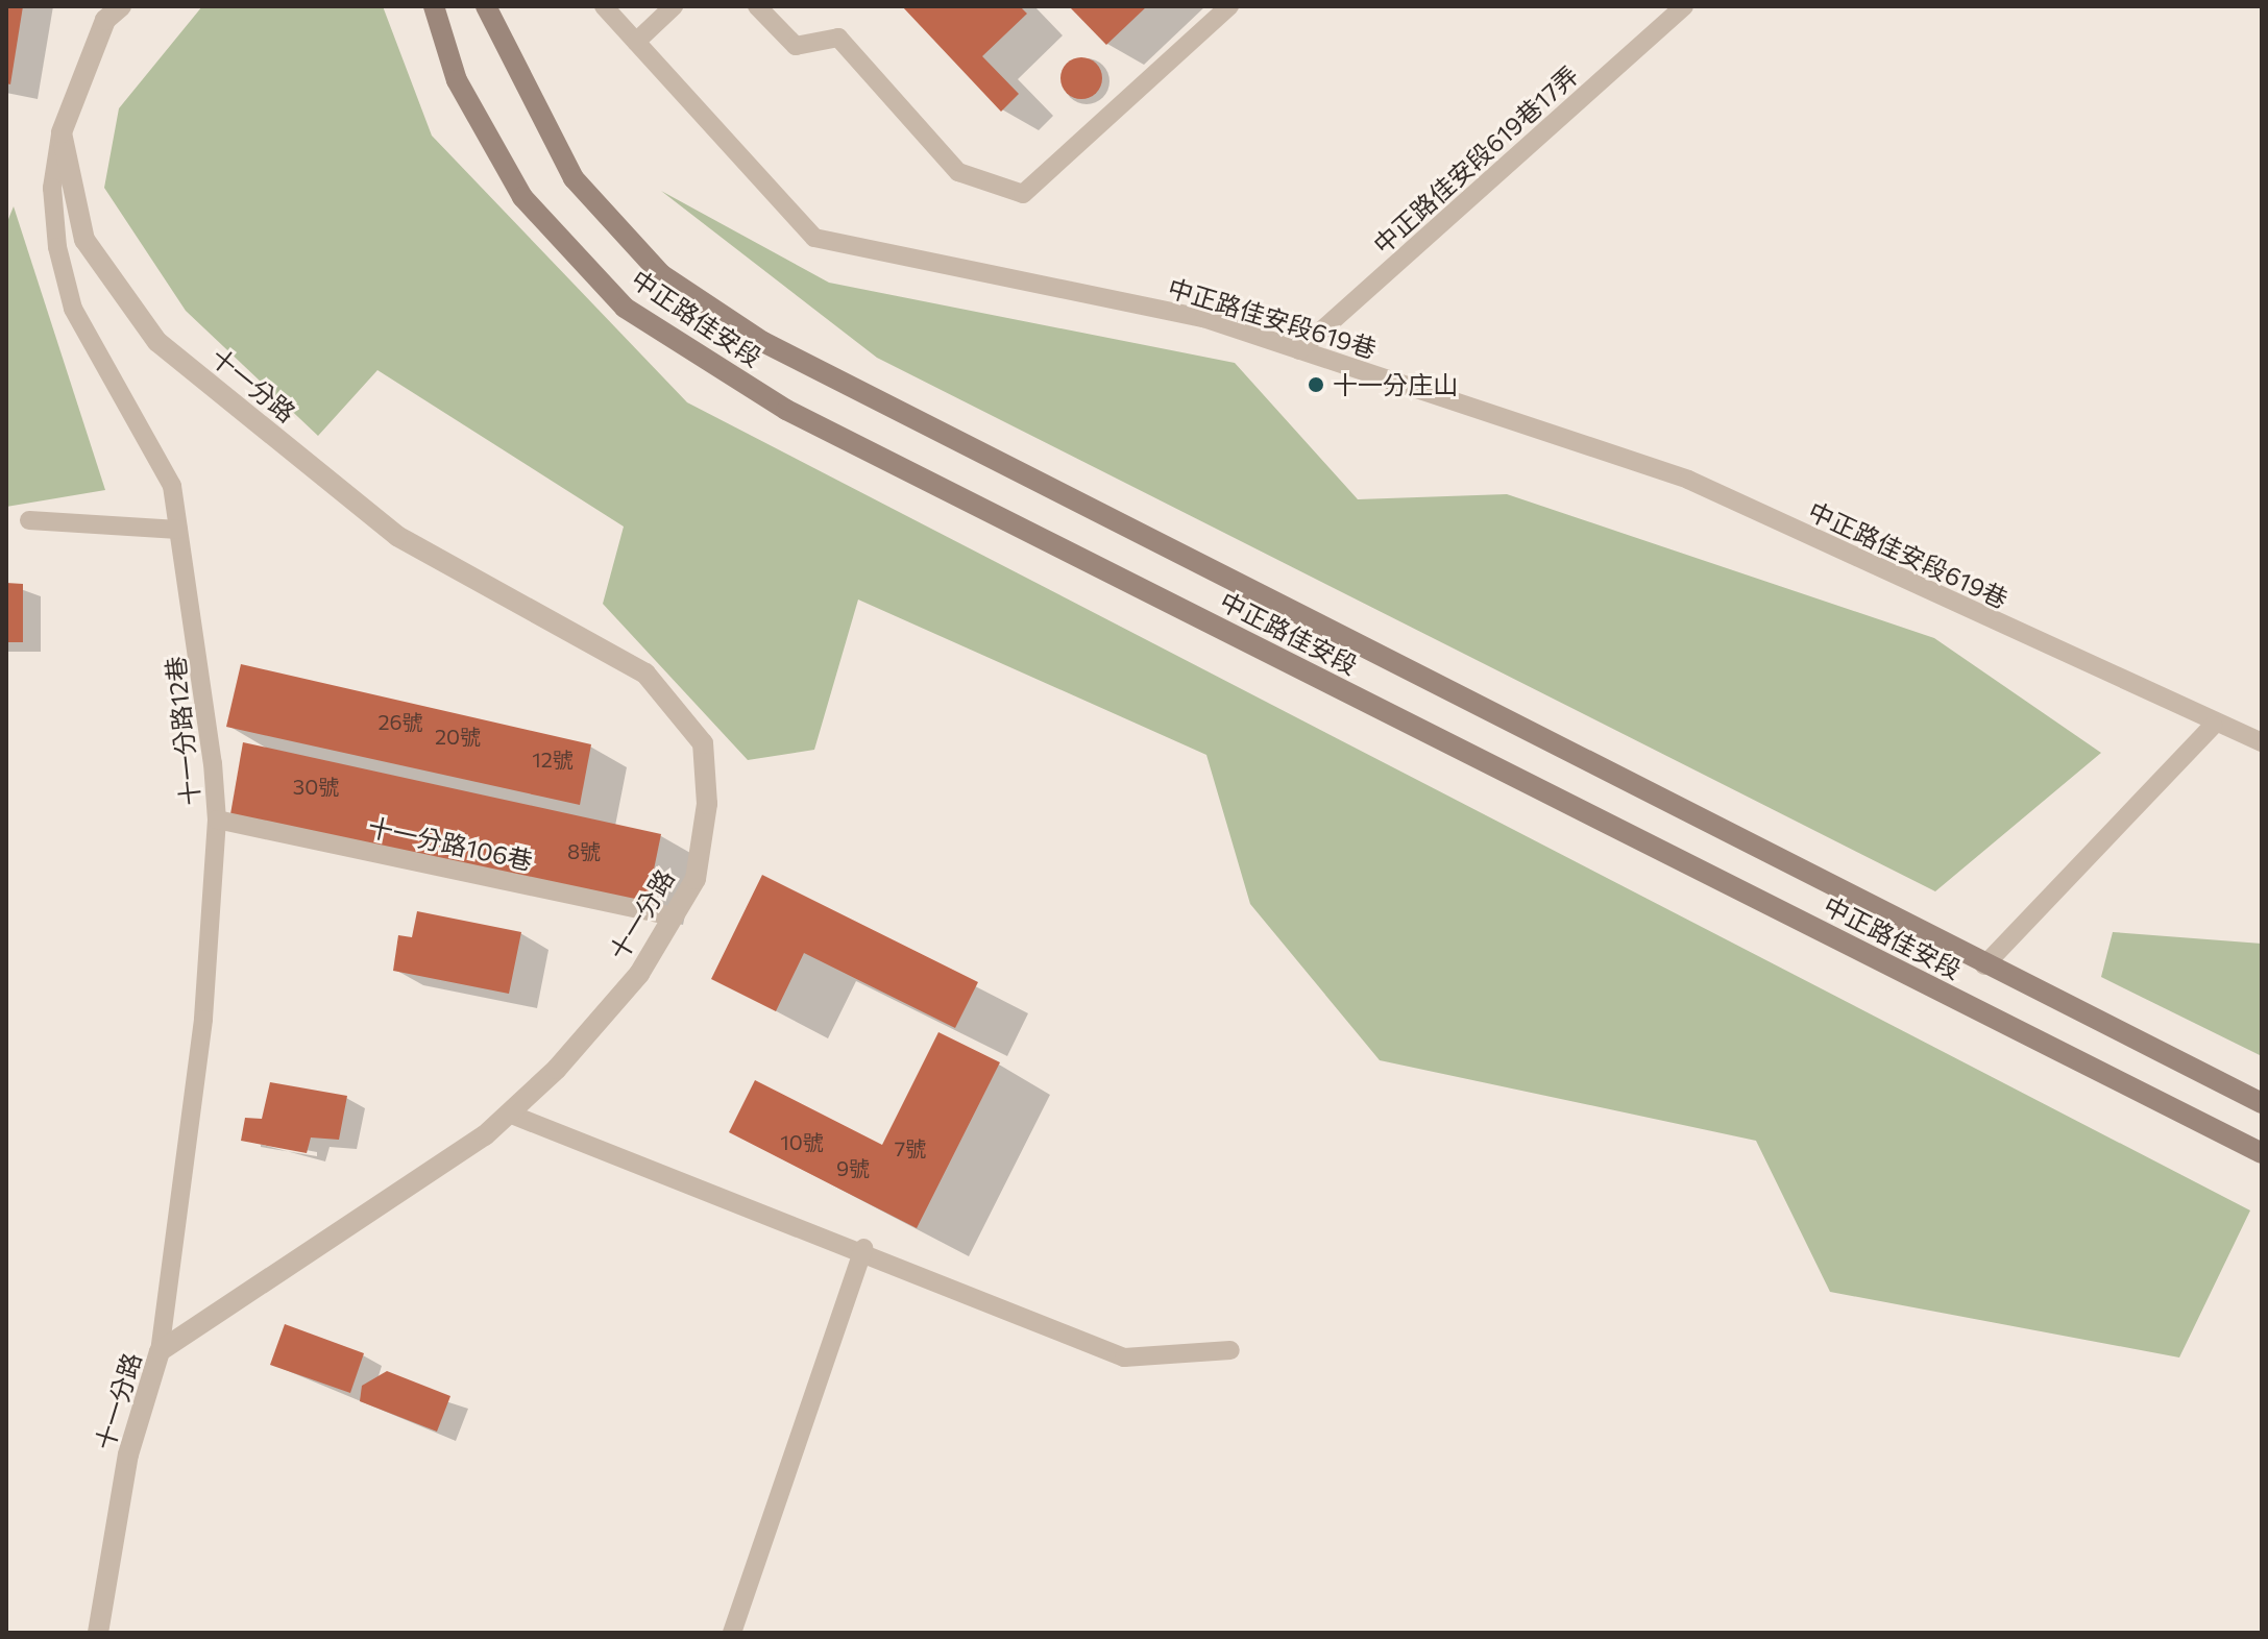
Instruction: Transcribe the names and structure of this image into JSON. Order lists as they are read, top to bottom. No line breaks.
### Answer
{"streets":{"main road":["中正路佳安段"],"street":["十一分路"],"lane":["中正路佳安段619巷17弄","中正路佳安段619巷","十一分路12巷","十一分路106巷"]},"crossings":[["中正路佳安段619巷17弄","中正路佳安段619巷"],["十一分路","十一分路12巷"],["十一分路","十一分路106巷"],["十一分路12巷","十一分路106巷"]],"places":["十一分庄山"],"house_numbers":["26號","20號","12號","30號","8號","10號","7號","9號"]}
